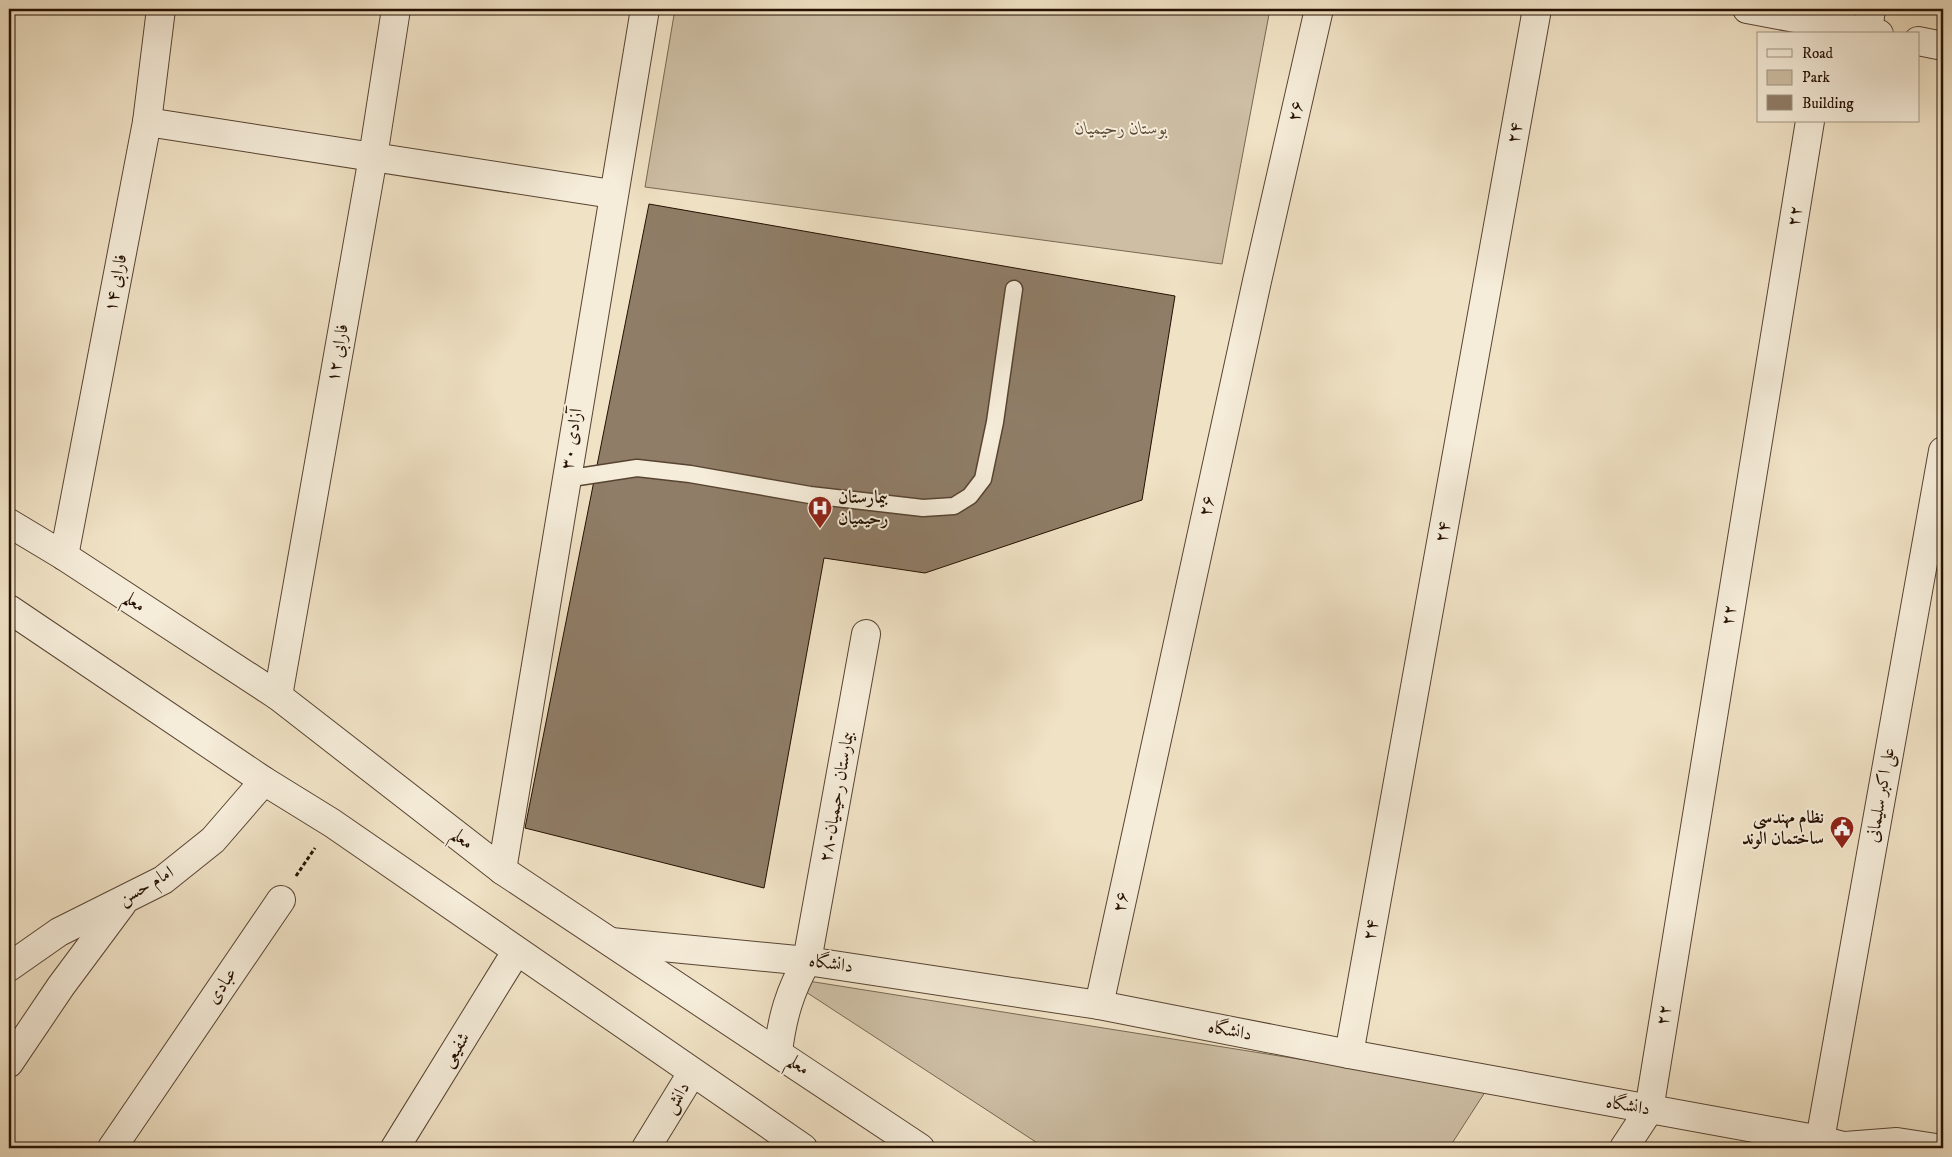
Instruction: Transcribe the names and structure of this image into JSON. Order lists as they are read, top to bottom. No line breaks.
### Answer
{"streets":{"street":["۲۶","۲۴","۲۲","فارابی ۱۴","فارابی ۱۲","آزادی ۳۰","معلم","علی اکبر سلیمانی","۲۸-بیمارستان رحیمیان","امام حسن","دانشگاه","عبادی","شفیعی","دانش"]},"crossings":[["۲۶","دانشگاه"],["۲۴","دانشگاه"],["۲۲","دانشگاه"],["فارابی ۱۴","معلم"],["فارابی ۱۲","معلم"],["آزادی ۳۰","معلم"],["معلم","۲۸-بیمارستان رحیمیان"],["معلم","دانشگاه"],["علی اکبر سلیمانی","دانشگاه"],["۲۸-بیمارستان رحیمیان","دانشگاه"]],"parks":["بوستان رحیمیان"],"places":{"hospital":["بیمارستان رحیمیان"],"public building":["نظام مهندسی ساختمان الوند"]},"legend":["Road","Park","Building"]}
